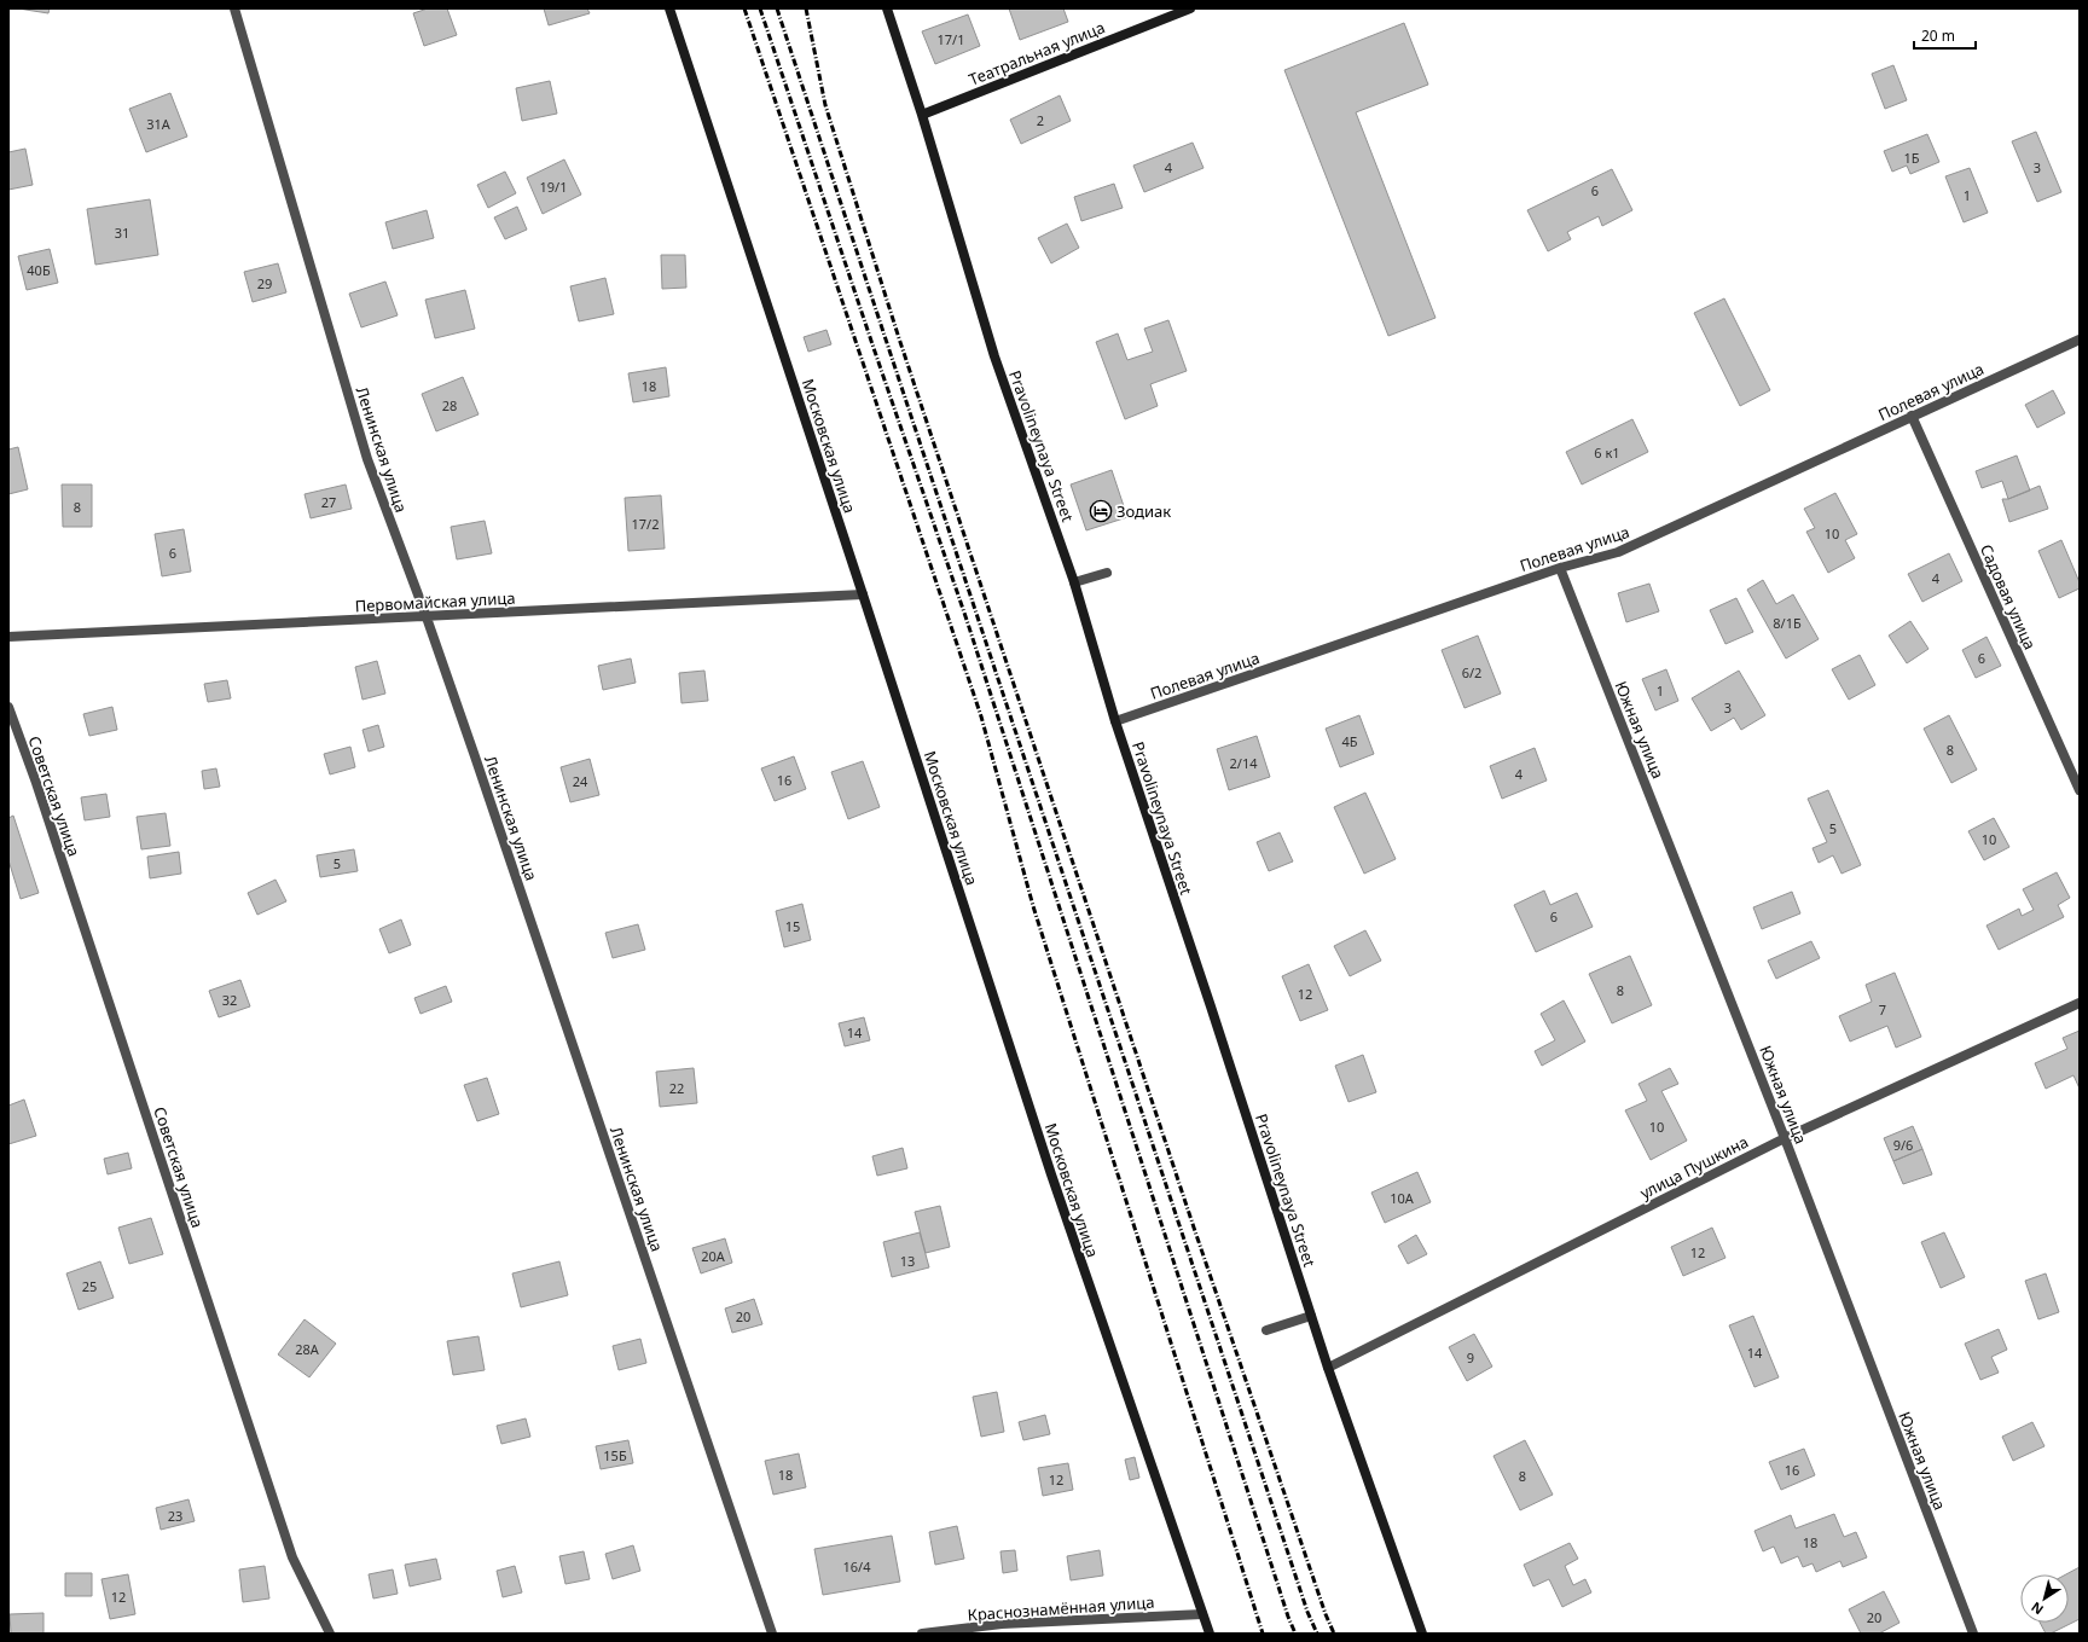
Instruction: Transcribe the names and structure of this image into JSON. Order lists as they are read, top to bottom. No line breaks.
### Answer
{"streets":{"main road":["Театральная улица","Московская улица","Pravolineynaya Street"],"street":["Полевая улица","Ленинская улица","Садовая улица","Первомайская улица","Южная улица","Советская улица","улица Пушкина","Краснознамённая улица"]},"crossings":[["Театральная улица","Pravolineynaya Street"],["Полевая улица","Pravolineynaya Street"],["Полевая улица","Садовая улица"],["Полевая улица","Южная улица"],["Московская улица","Первомайская улица"],["Московская улица","Краснознамённая улица"],["Pravolineynaya Street","улица Пушкина"],["Ленинская улица","Первомайская улица"],["Южная улица","улица Пушкина"]],"places":{"hotel":["Зодиак"]},"house_numbers":["17/1","2","31А","1Б","4","3","19/1","6","1","31","40Б","29","18","28","6 к1","27","8","17/2","10","6","4","8/1Б","6","6/2","1","3","4Б","8","2/14","4","16","24","5","10","5","6","15","8","12","32","7","14","22","10","9/6","10А","12","20А","13","25","20","28А","14","9","15Б","16","18","8","12","23","18","16/4","12","20"],"scale_bar":"20 m","north":"bottom left"}
